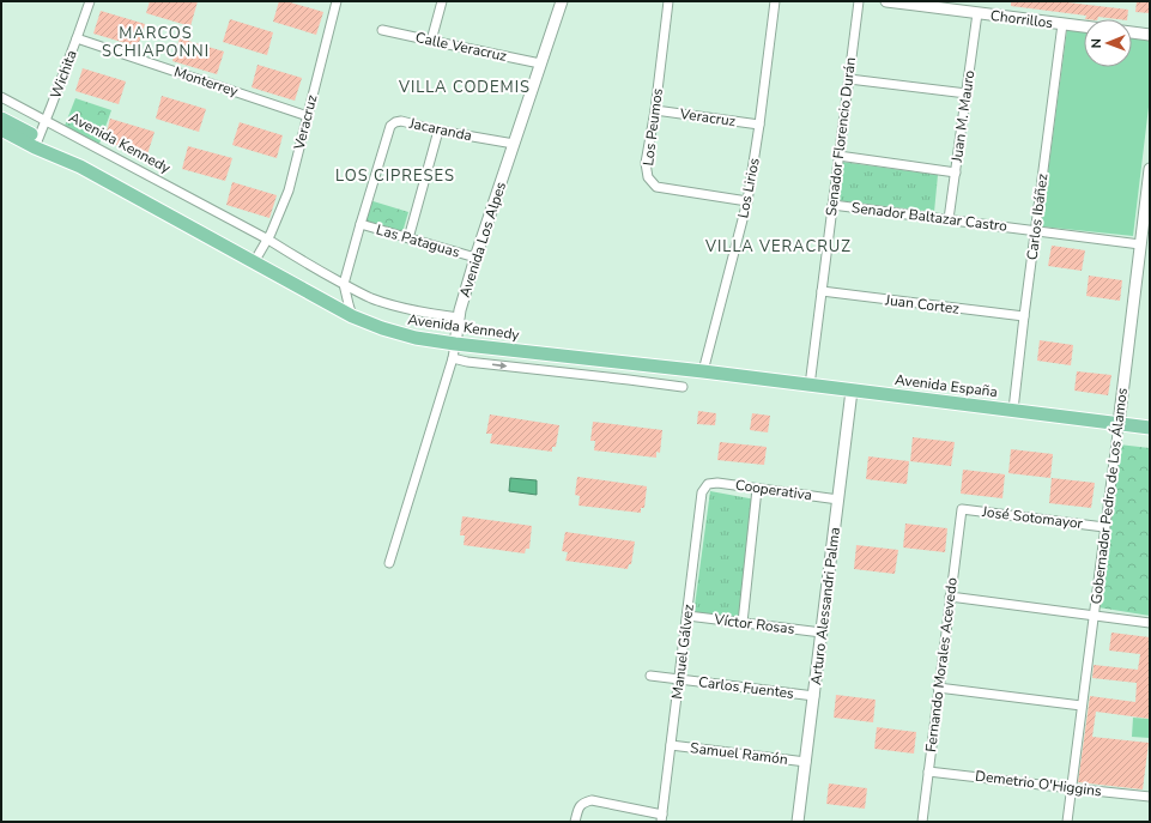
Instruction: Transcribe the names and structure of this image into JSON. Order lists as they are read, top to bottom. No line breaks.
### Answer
{"streets":{"main road":["Avenida Kennedy","Avenida España"],"street":["Chorrillos","Calle Veracruz","Wichita","Monterrey","Juan M. Mauro","Veracruz","Los Peumos","Jacaranda","Senador Florencio Durán","Los Lirios","Senador Baltazar Castro","Carlos Ibáñez","Avenida Los Alpes","Las Pataguas","Juan Cortez","Cooperativa","Gobernador Pedro de Los Álamos","José Sotomayor","Arturo Alessandri Palma","Víctor Rosas","Manuel Gálvez","Fernando Morales Acevedo","Carlos Fuentes","Samuel Ramón","Demetrio O'Higgins"]},"crossings":[["Chorrillos","Juan M. Mauro"],["Chorrillos","Carlos Ibáñez"],["Calle Veracruz","Avenida Los Alpes"],["Wichita","Monterrey"],["Wichita","Avenida Kennedy"],["Monterrey","Veracruz"],["Juan M. Mauro","Senador Baltazar Castro"],["Veracruz","Los Peumos"],["Veracruz","Avenida Kennedy"],["Veracruz","Los Lirios"],["Los Peumos","Los Lirios"],["Jacaranda","Avenida Kennedy"],["Jacaranda","Avenida Los Alpes"],["Jacaranda","Las Pataguas"],["Senador Florencio Durán","Senador Baltazar Castro"],["Senador Florencio Durán","Juan Cortez"],["Senador Florencio Durán","Avenida España"],["Avenida Kennedy","Los Lirios"],["Avenida Kennedy","Avenida Los Alpes"],["Avenida Kennedy","Avenida España"],["Senador Baltazar Castro","Carlos Ibáñez"],["Senador Baltazar Castro","Gobernador Pedro de Los Álamos"],["Carlos Ibáñez","Juan Cortez"],["Carlos Ibáñez","Avenida España"],["Avenida Los Alpes","Las Pataguas"],["Avenida España","Gobernador Pedro de Los Álamos"],["Avenida España","Arturo Alessandri Palma"],["Cooperativa","Arturo Alessandri Palma"],["Cooperativa","Manuel Gálvez"],["Gobernador Pedro de Los Álamos","José Sotomayor"],["Gobernador Pedro de Los Álamos","Demetrio O'Higgins"],["José Sotomayor","Fernando Morales Acevedo"],["Arturo Alessandri Palma","Víctor Rosas"],["Arturo Alessandri Palma","Carlos Fuentes"],["Arturo Alessandri Palma","Samuel Ramón"],["Víctor Rosas","Manuel Gálvez"],["Manuel Gálvez","Carlos Fuentes"],["Manuel Gálvez","Samuel Ramón"],["Fernando Morales Acevedo","Demetrio O'Higgins"]],"districts":["MARCOS SCHIAPONNI","VILLA CODEMIS","LOS CIPRESES","VILLA VERACRUZ"],"north":"left"}
